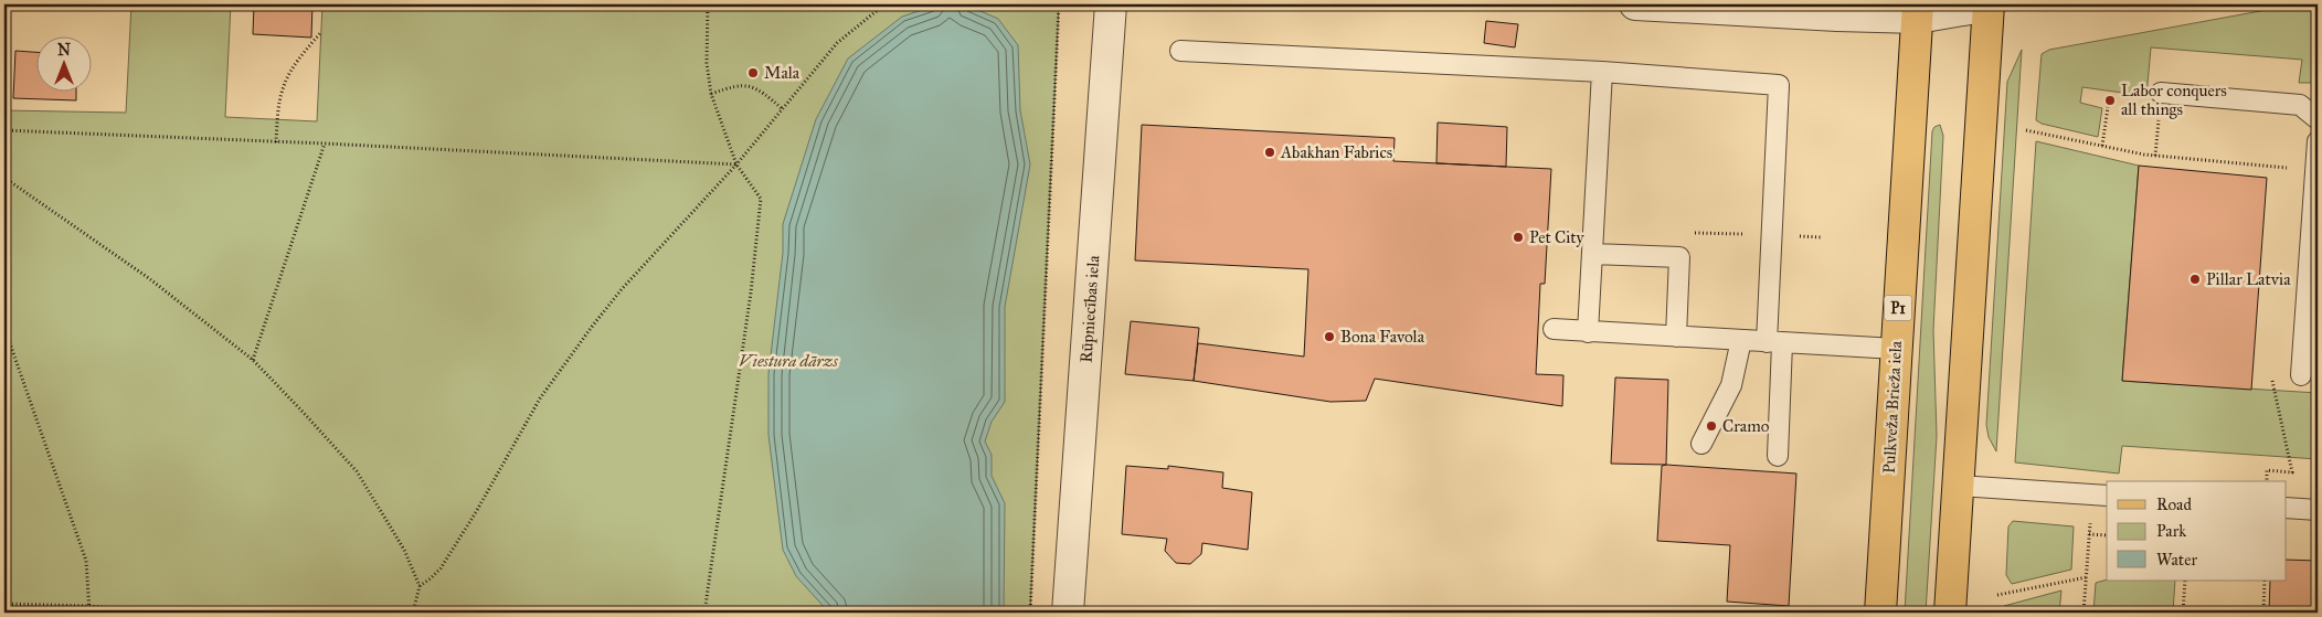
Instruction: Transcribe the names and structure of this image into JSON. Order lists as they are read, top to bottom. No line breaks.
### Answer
{"streets":{"main road":["P1","Pulkveža Brieža iela"],"street":["Rūpniecības iela"]},"parks":["Viestura dārzs"],"places":["Mala","Labor conquers all things","Abakhan Fabrics","Pet City","Pillar Latvia","Bona Favola","Cramo"],"legend":["Road","Park","Water"],"north":"top"}
